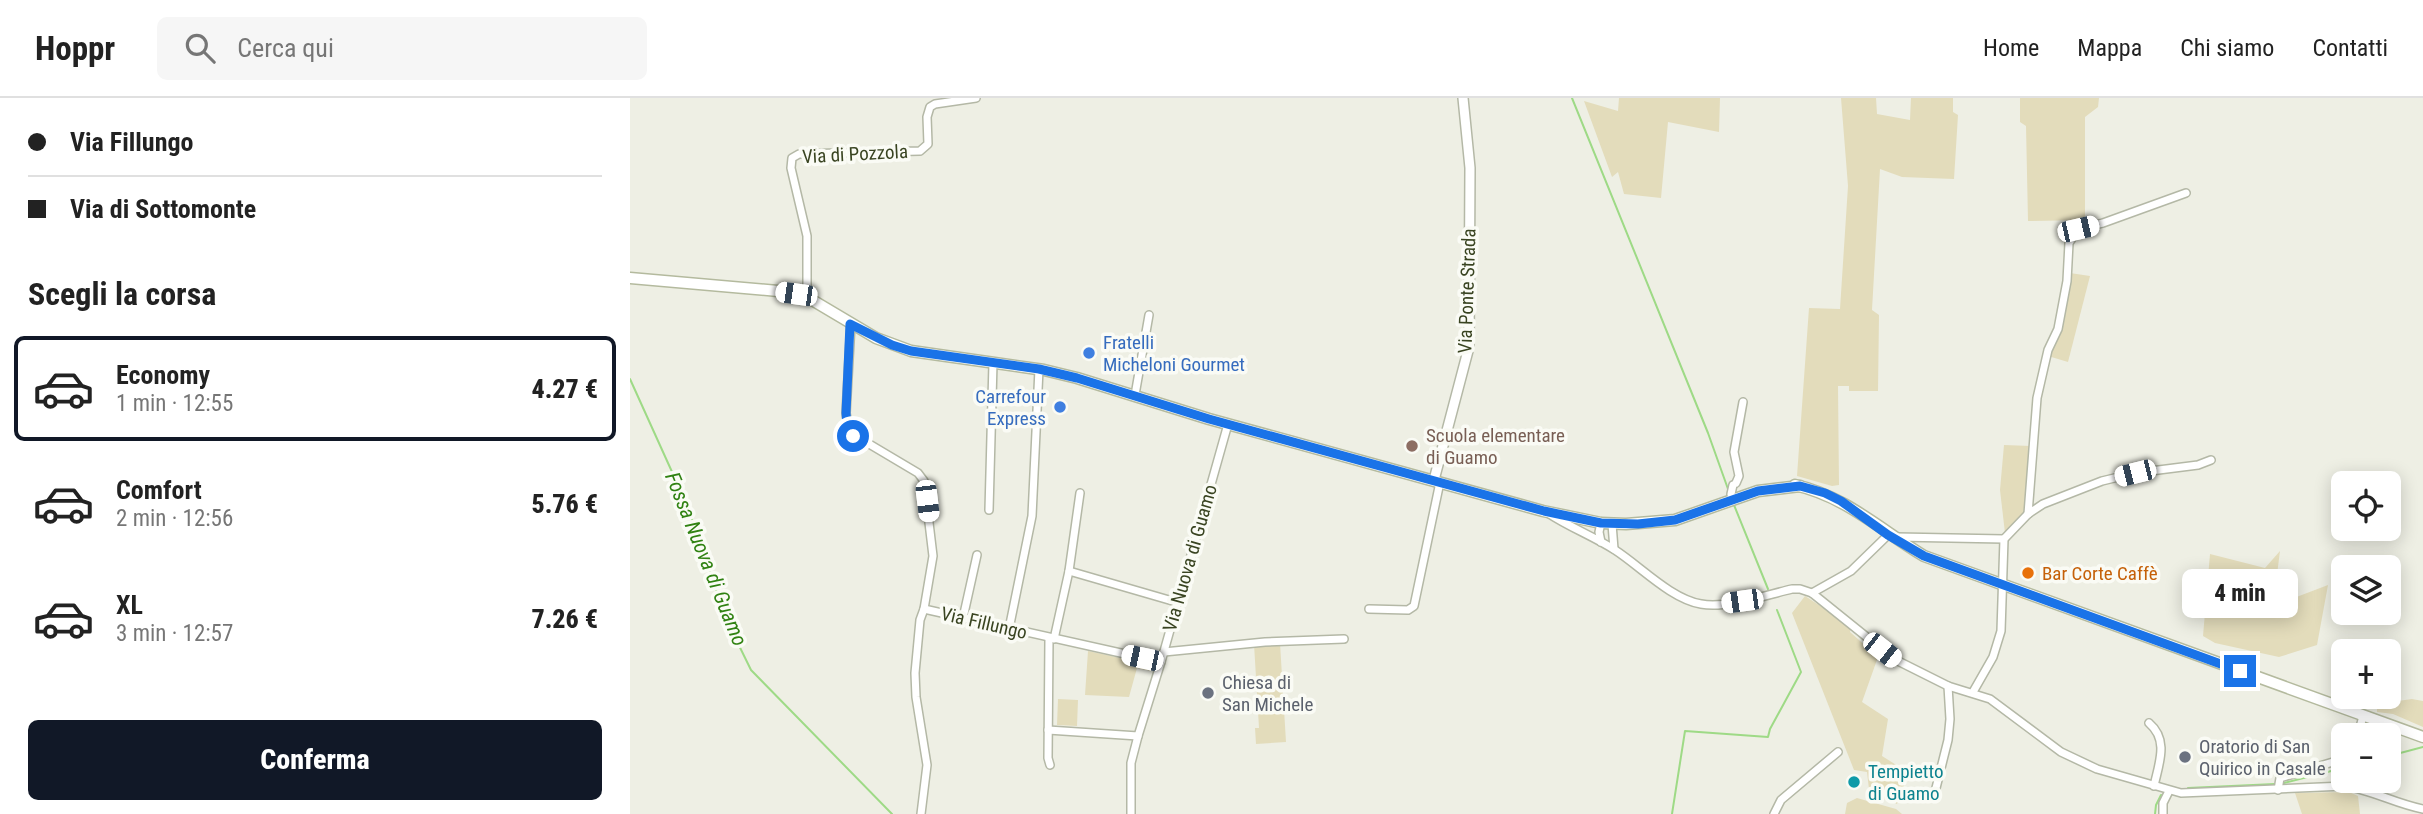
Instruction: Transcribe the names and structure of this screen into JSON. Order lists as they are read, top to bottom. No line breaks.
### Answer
{"streets":{"street":["Via di Pozzola","Via Ponte Strada","Via Nuova di Guamo","Via Fillungo"]},"crossings":[["Via Nuova di Guamo","Via Fillungo"]],"water":["Fossa Nuova di Guamo"],"places":["Fratelli Micheloni Gourmet","Carrefour Express","Scuola elementare di Guamo","Bar Corte Caffè","Chiesa di San Michele","Oratorio di San Quirico in Casale","Tempietto di Guamo"],"page":{"header":"Hoppr","search":"Cerca qui","nav":["Home","Mappa","Chi siamo","Contatti"],"banner":["Via Fillungo","Via di Sottomonte"],"heading":"Scegli la corsa","list":[{"name":"Economy","note":"1 min · 12:55","value":"4.27 €"},{"name":"Comfort","note":"2 min · 12:56","value":"5.76 €"},{"name":"XL","note":"3 min · 12:57","value":"7.26 €"}],"map_buttons":["+","−"],"bubble":"4 min","buttons":"Conferma"}}
